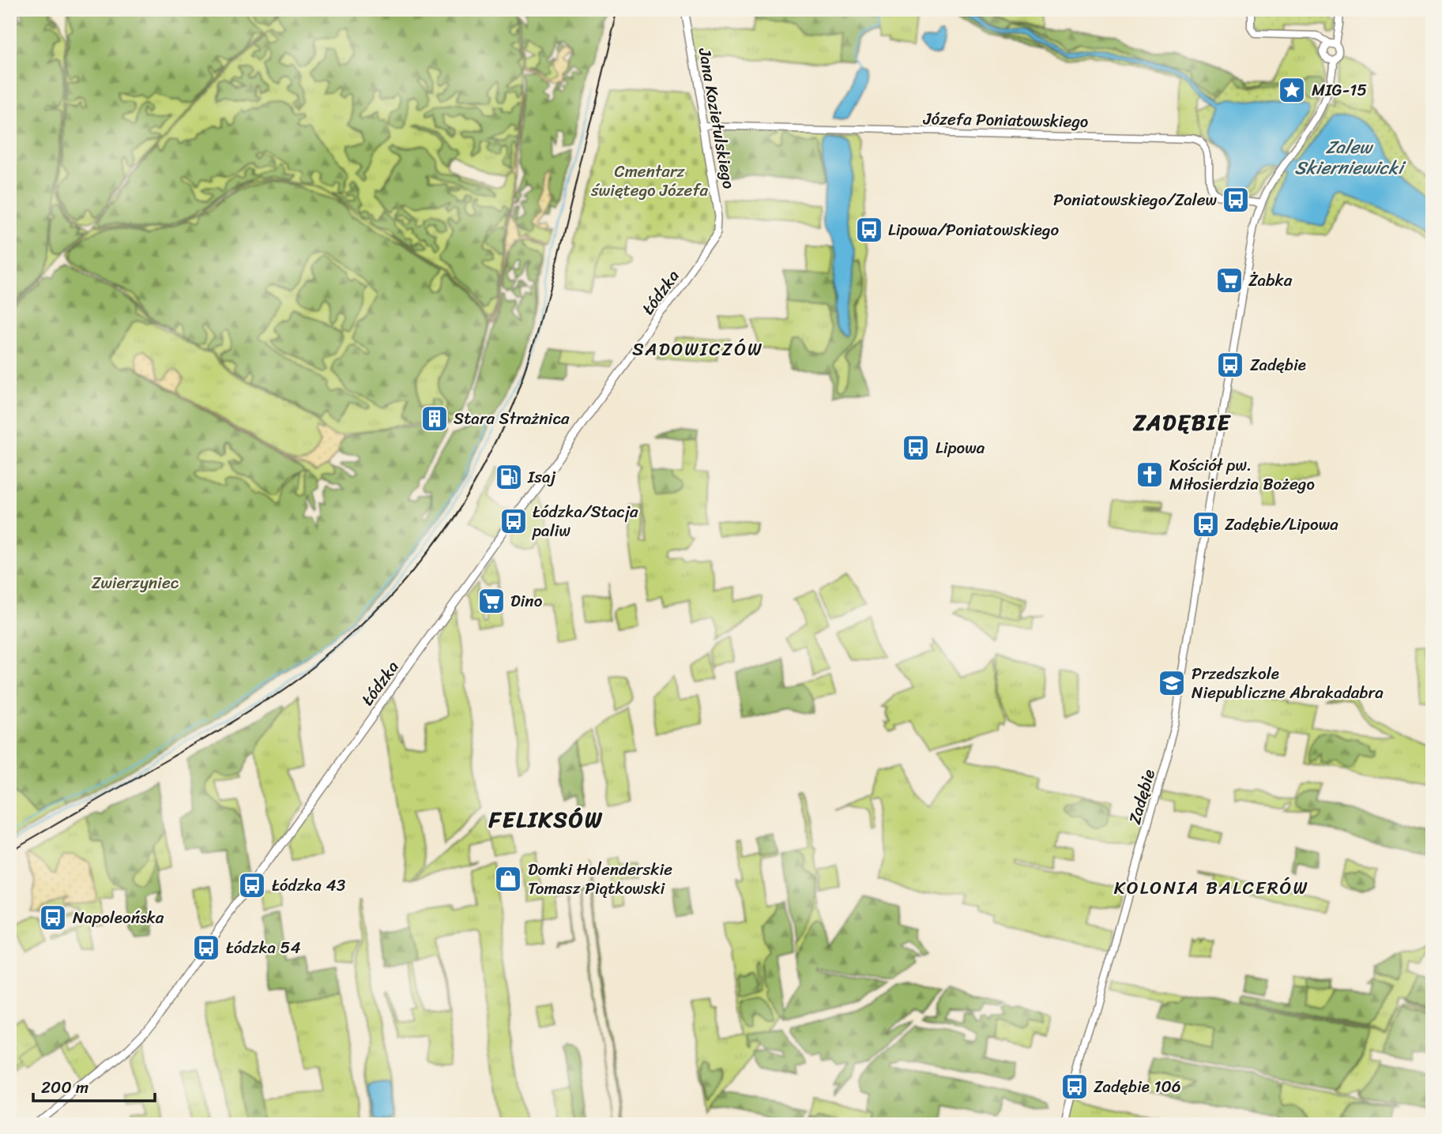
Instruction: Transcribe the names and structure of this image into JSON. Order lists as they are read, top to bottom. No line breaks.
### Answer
{"streets":{"main road":["Jana Kozietulskiego","Łódzka"],"street":["Józefa Poniatowskiego","Zadębie"]},"crossings":[["Jana Kozietulskiego","Józefa Poniatowskiego"],["Jana Kozietulskiego","Łódzka"],["Józefa Poniatowskiego","Zadębie"]],"districts":["SADOWICZÓW","ZADĘBIE","FELIKSÓW","KOLONIA BALCERÓW"],"water":["Zalew Skierniewicki"],"parks":["Cmentarz świętego Józefa","Zwierzyniec"],"places":{"place":["MIG-15"],"bus stop":["Poniatowskiego/Zalew","Lipowa/Poniatowskiego","Zadębie","Lipowa","Łódzka/Stacja paliw","Zadębie/Lipowa","Łódzka 43","Napoleońska","Łódzka 54","Zadębie 106"],"supermarket":["Żabka","Dino"],"building":["Stara Strażnica"],"church":["Kościół pw. Miłosierdzia Bożego"],"fuel station":["Isaj"],"school or university":["Przedszkole Niepubliczne Abrakadabra"],"shop":["Domki Holenderskie Tomasz Piątkowski"]},"scale_bar":"200 m"}
